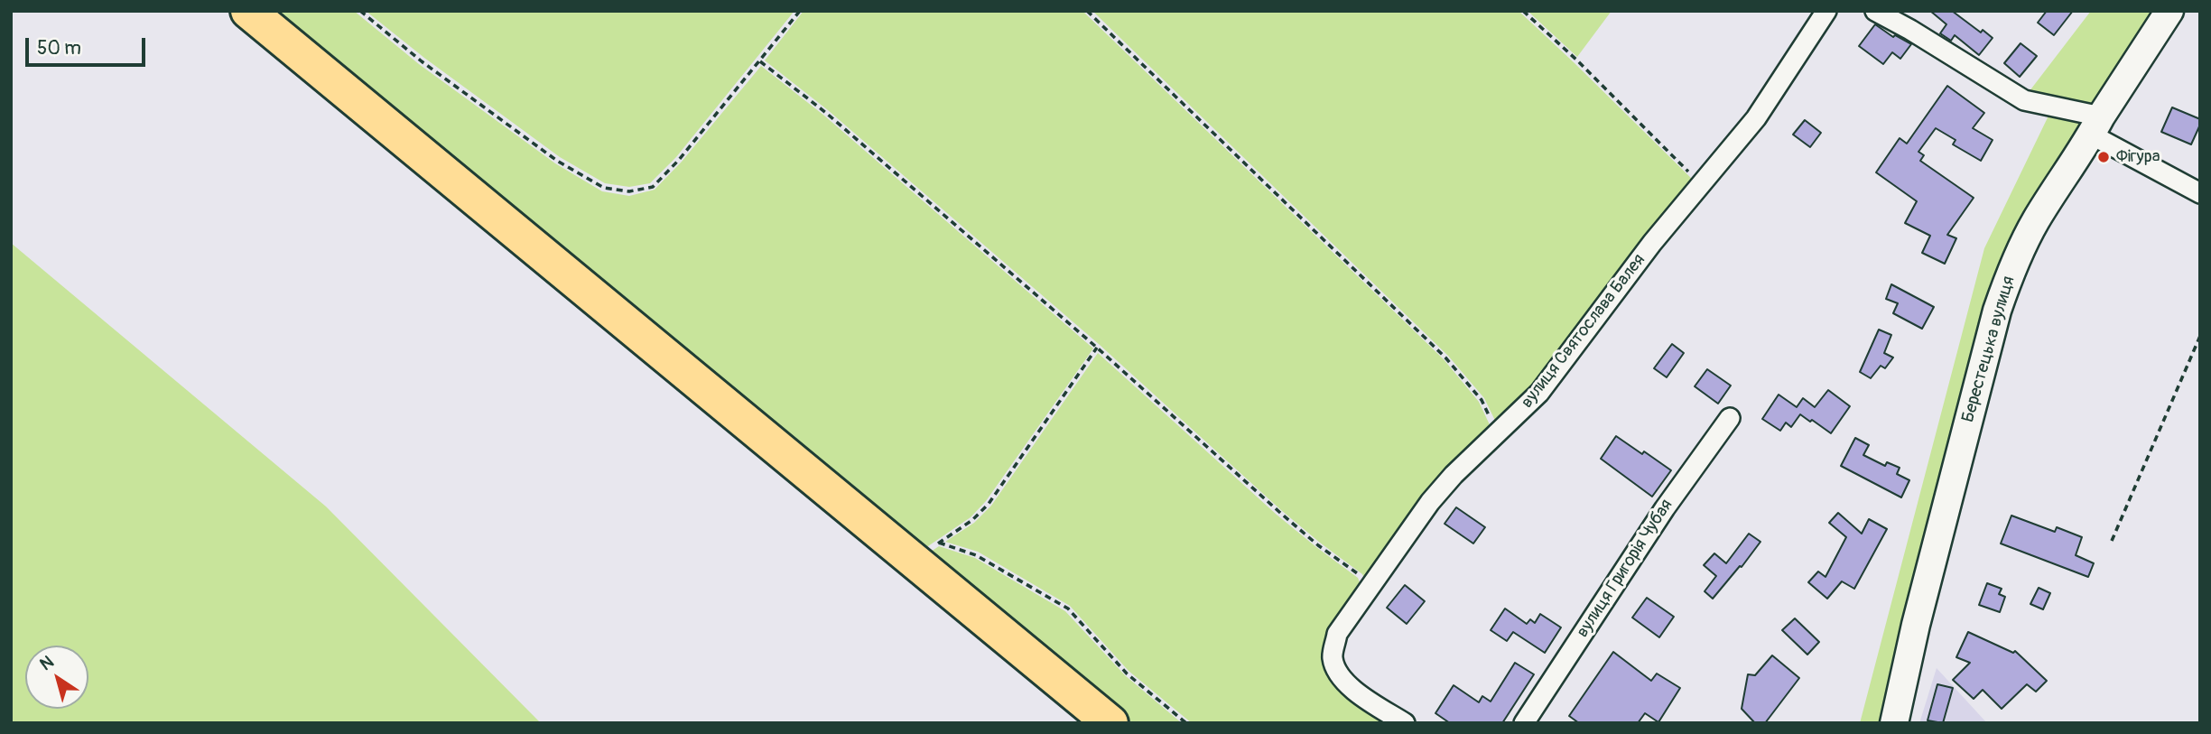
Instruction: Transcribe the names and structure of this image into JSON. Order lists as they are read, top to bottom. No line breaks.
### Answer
{"streets":{"main road":["Берестецька вулиця"],"street":["вулиця Святослава Балея","вулиця Григорія Чубая"]},"places":["Фігура"],"scale_bar":"50 m","north":"top left"}
